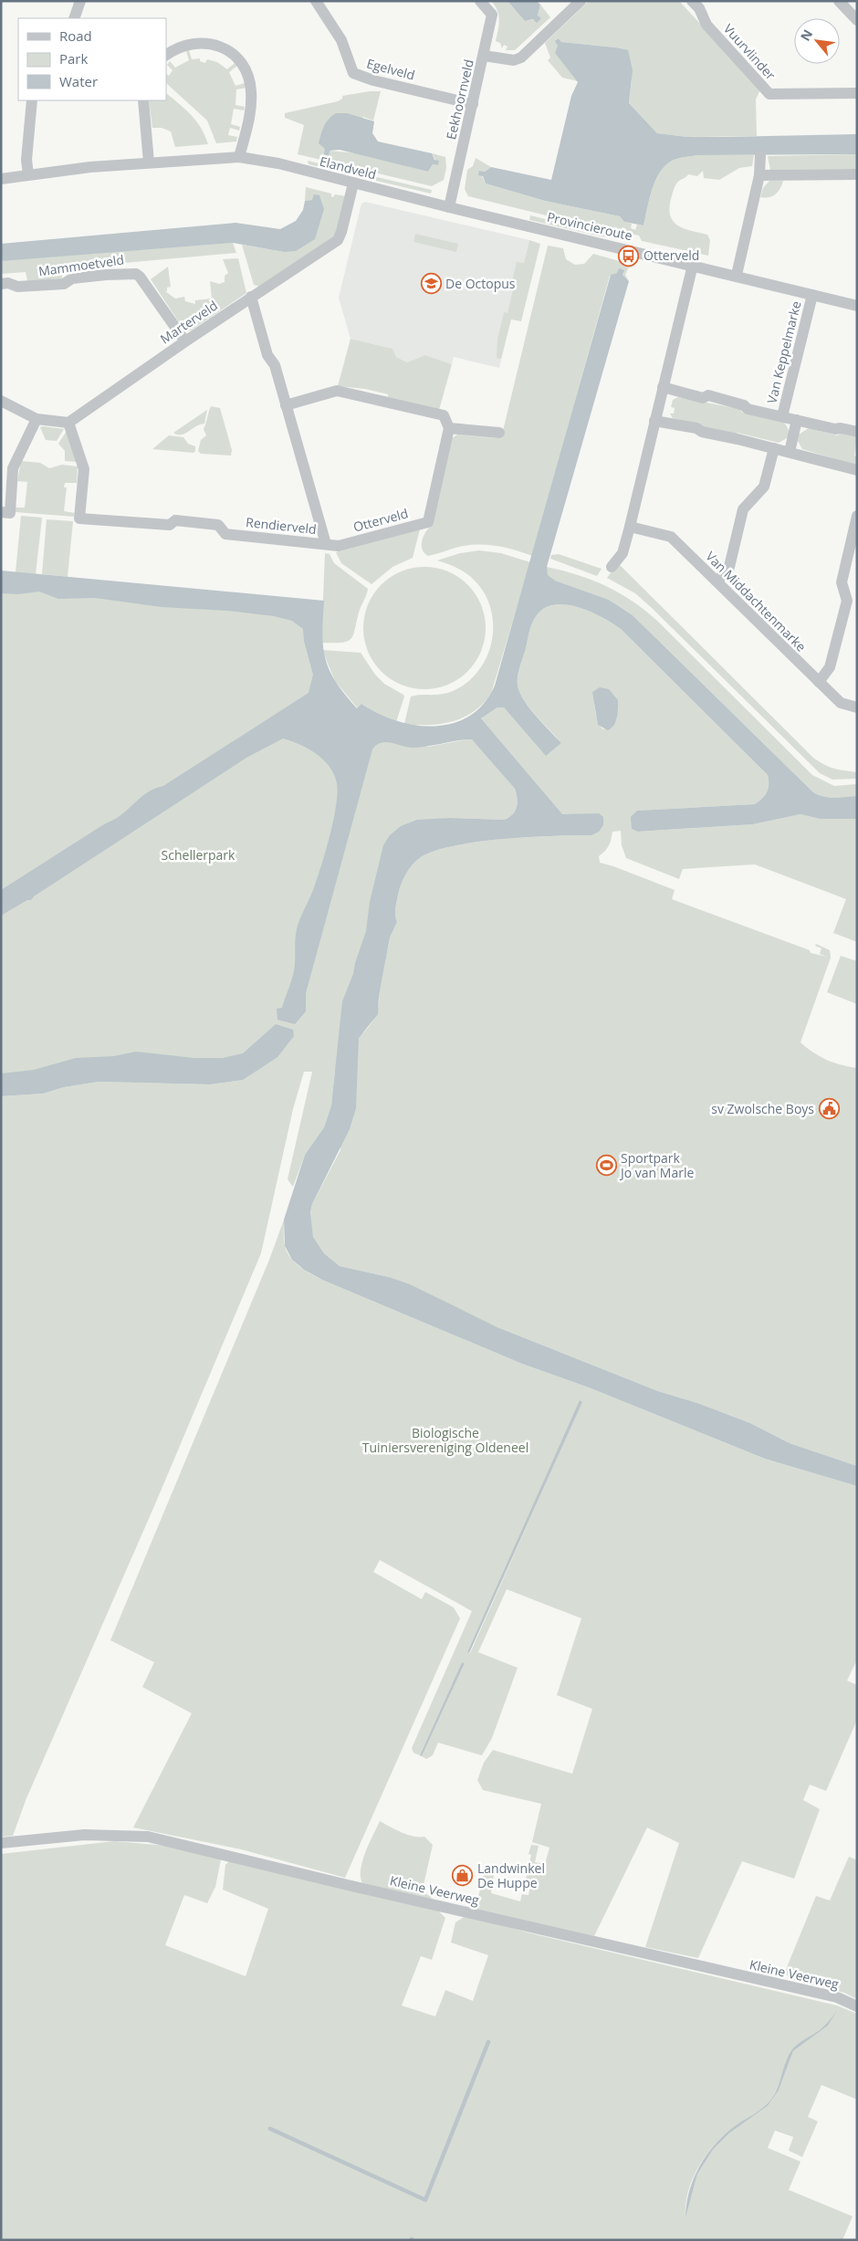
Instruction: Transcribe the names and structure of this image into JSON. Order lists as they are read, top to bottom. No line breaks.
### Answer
{"streets":{"street":["Vuurvlinder","Egelveld","Eekhoornveld","Elandveld","Provincieroute","Mammoetveld","Marterveld","Van Keppelmarke","Otterveld","Rendierveld","Van Middachtenmarke","Kleine Veerweg"]},"crossings":[["Egelveld","Eekhoornveld"],["Eekhoornveld","Elandveld"],["Eekhoornveld","Provincieroute"],["Elandveld","Provincieroute"],["Elandveld","Marterveld"],["Provincieroute","Van Keppelmarke"],["Mammoetveld","Marterveld"],["Marterveld","Rendierveld"],["Otterveld","Rendierveld"]],"parks":["Schellerpark","Biologische Tuiniersvereniging Oldeneel"],"places":{"bus stop":["Otterveld"],"school or university":["De Octopus"],"public building":["sv Zwolsche Boys"],"sports":["Sportpark Jo van Marle"],"shop":["Landwinkel De Huppe"]},"legend":["Road","Park","Water"],"north":"top left"}
